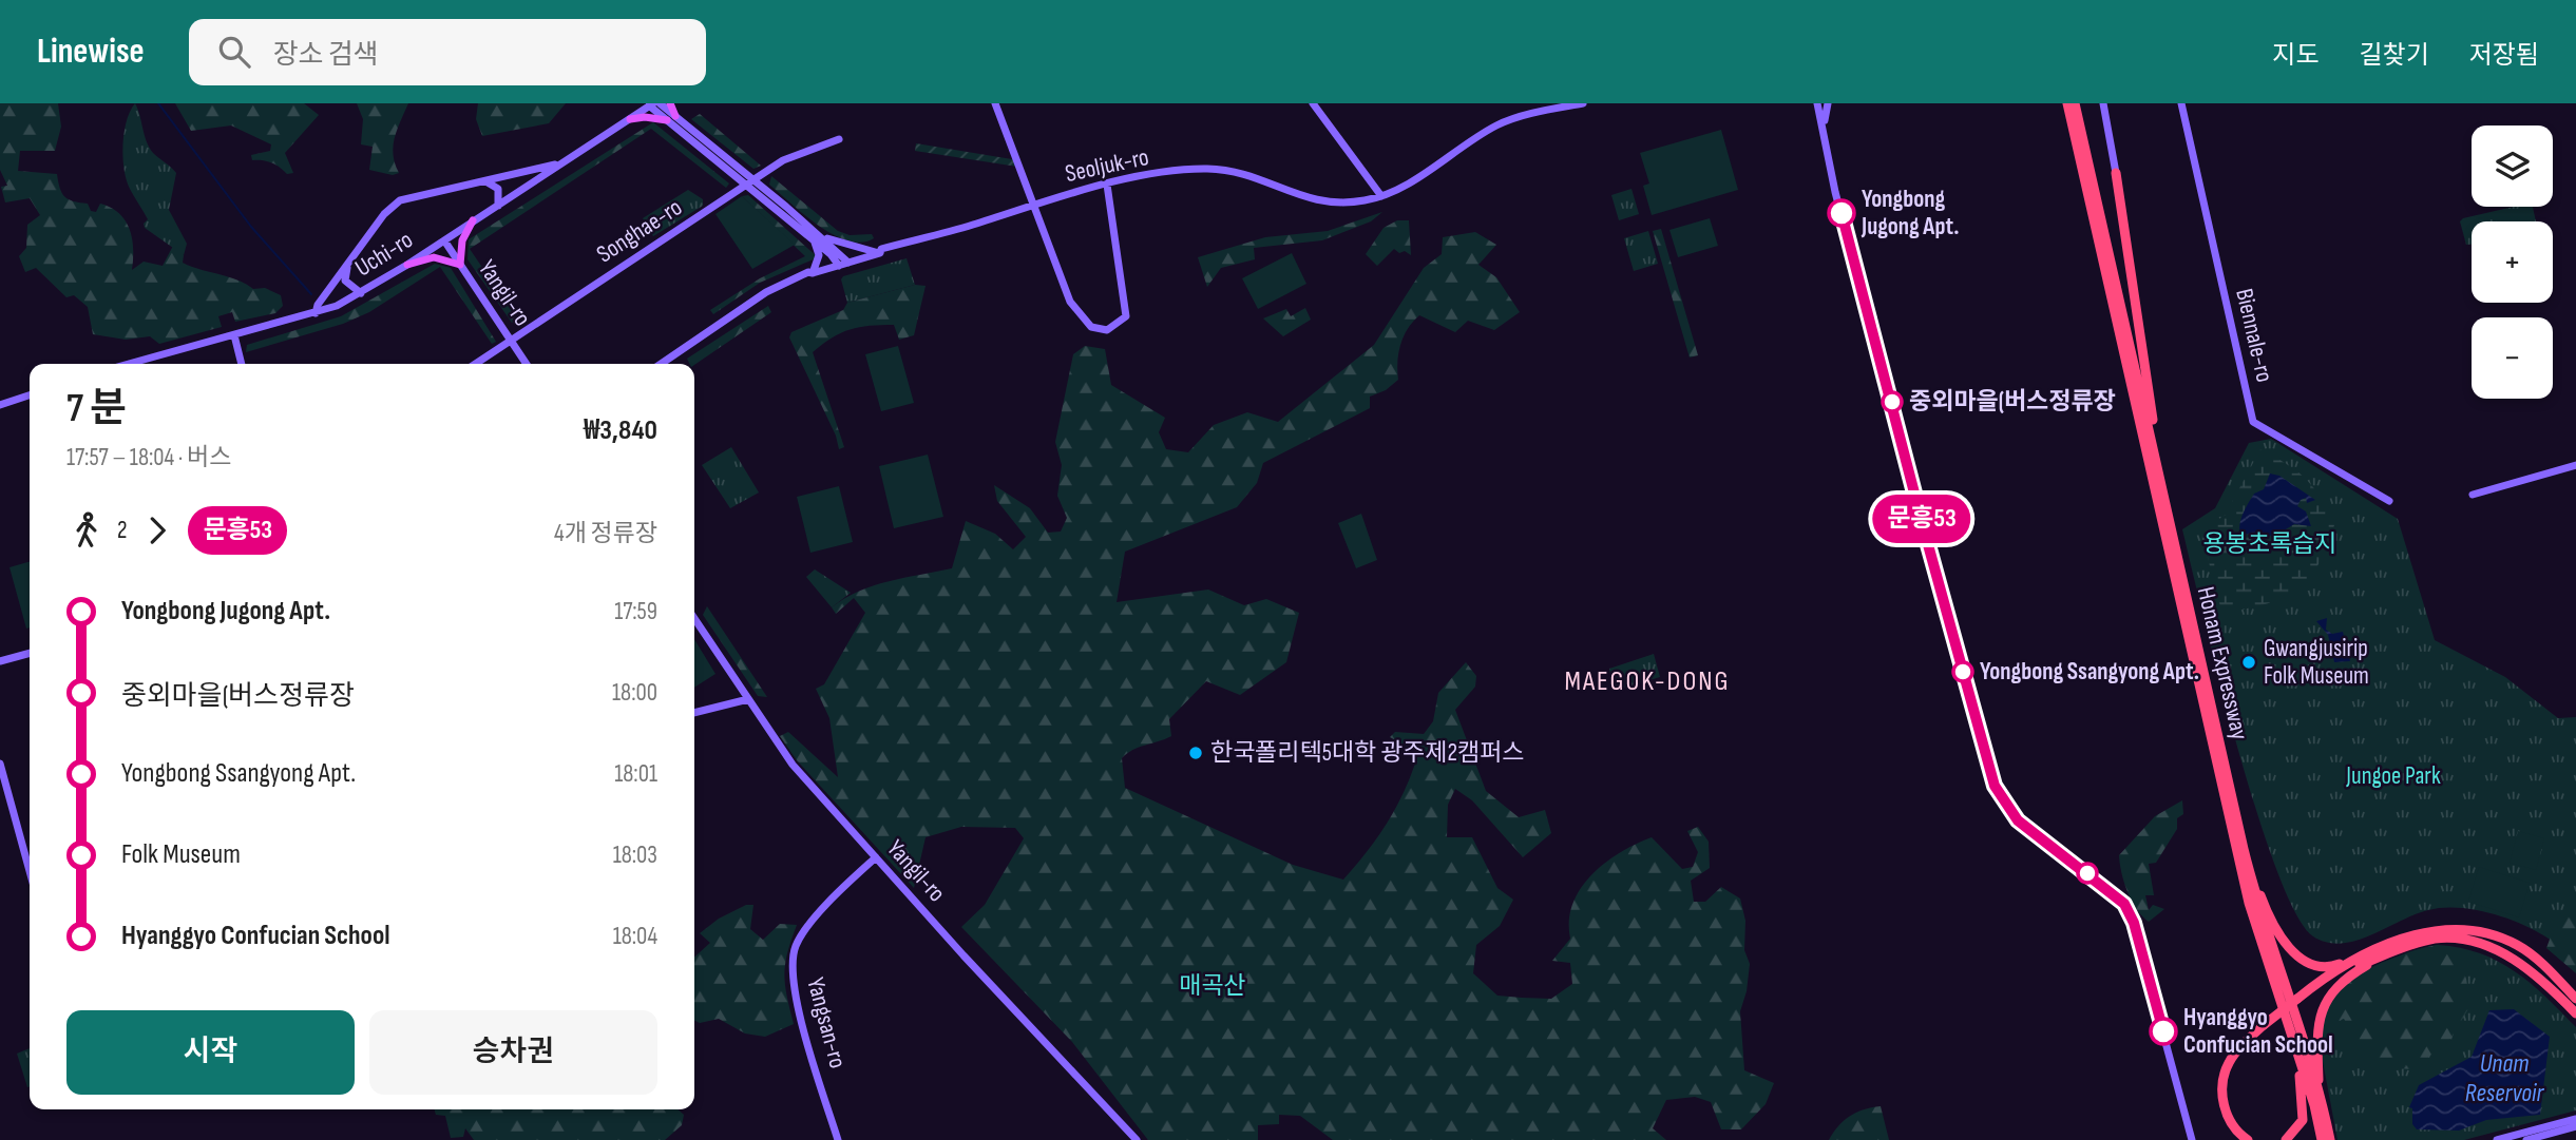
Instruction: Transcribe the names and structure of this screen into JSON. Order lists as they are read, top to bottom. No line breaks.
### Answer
{"streets":{"highway":["Honam Expressway"],"main road":["Seoljuk-ro","Songhae-ro","Uchi-ro","Yangil-ro","Biennale-ro","Yangsan-ro"]},"crossings":[["Seoljuk-ro","Uchi-ro"],["Songhae-ro","Uchi-ro"],["Songhae-ro","Yangil-ro"],["Uchi-ro","Yangil-ro"],["Yangil-ro","Yangsan-ro"]],"districts":["MAEGOK-DONG"],"water":["Unam Reservoir"],"parks":["용봉초록습지","Jungoe Park","매곡산"],"places":["Yongbong Jugong Apt.","중외마을(버스정류장","Gwangjusirip Folk Museum","Yongbong Ssangyong Apt.","한국폴리텍5대학 광주제2캠퍼스","Hyanggyo Confucian School"],"lines":["bus line 문흥53"],"page":{"header":"Linewise","search":"장소 검색","nav":["지도","길찾기","저장됨"],"on_map":"문흥53","map_buttons":["+","−"],"heading":["7 분","17:57 – 18:04 · 버스","₩3,840"],"legs":["2","문흥53","4개 정류장"],"list":[{"name":"Yongbong Jugong Apt.","value":"17:59"},{"name":"중외마을(버스정류장","value":"18:00"},{"name":"Yongbong Ssangyong Apt.","value":"18:01"},{"name":"Folk Museum","value":"18:03"},{"name":"Hyanggyo Confucian School","value":"18:04"}],"buttons":["시작","승차권"]}}
